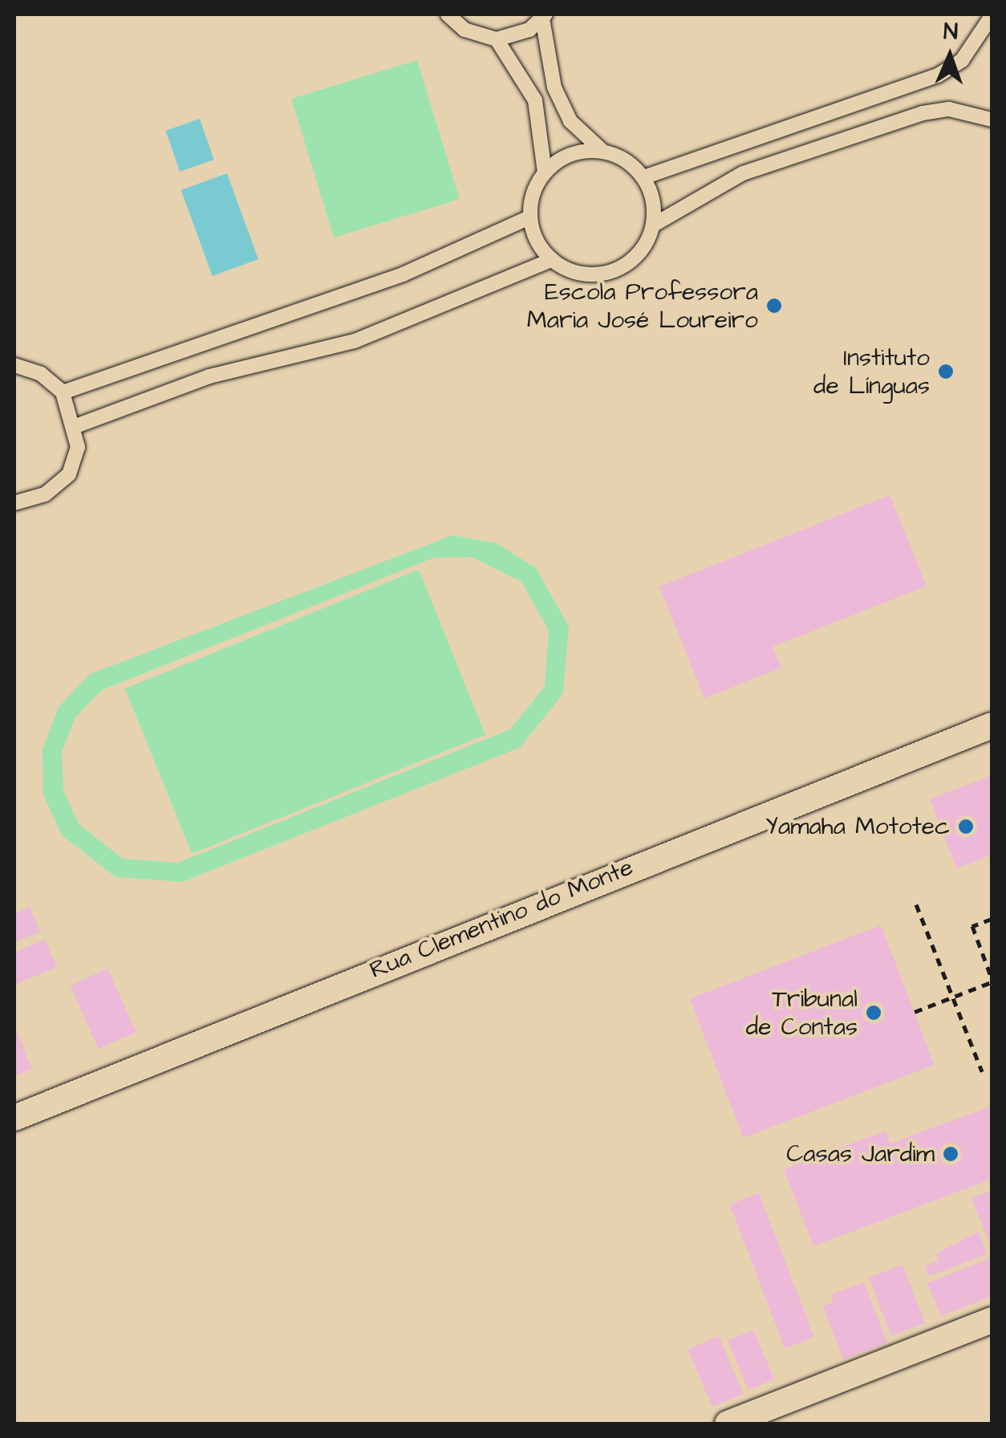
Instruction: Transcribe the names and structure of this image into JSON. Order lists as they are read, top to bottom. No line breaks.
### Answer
{"streets":{"street":["Rua Clementino do Monte"]},"places":["Escola Professora Maria José Loureiro","Instituto de Línguas","Yamaha Mototec","Tribunal de Contas","Casas Jardim"],"north":"top"}
